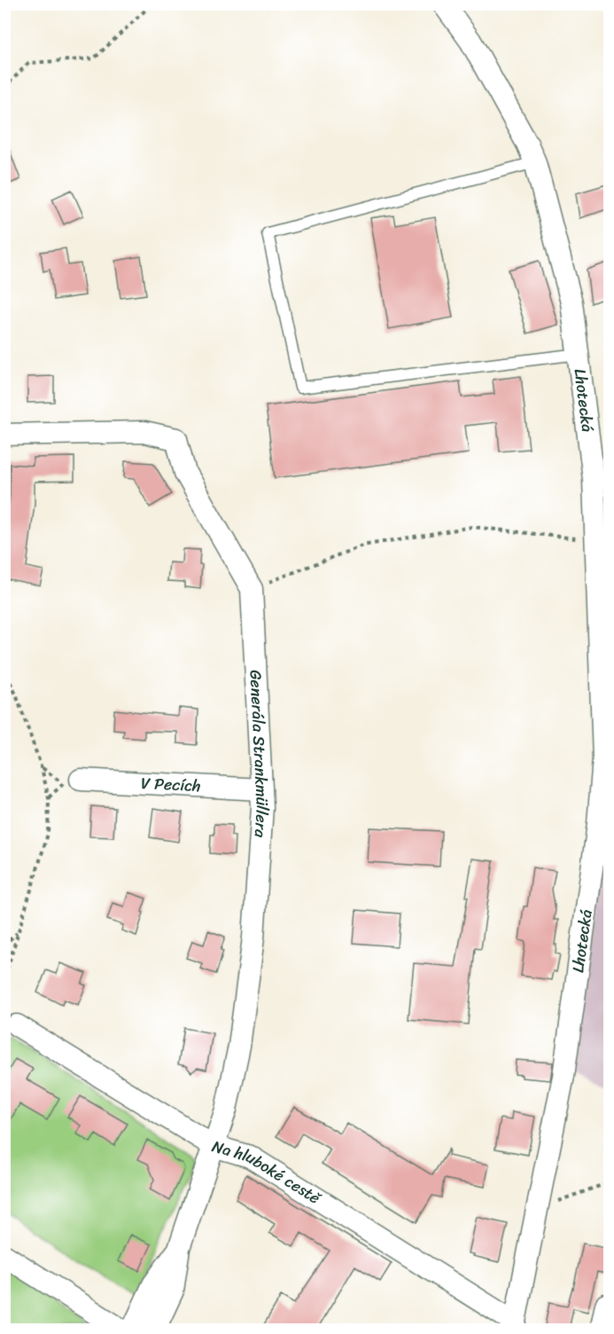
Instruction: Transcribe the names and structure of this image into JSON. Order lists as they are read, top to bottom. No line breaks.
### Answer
{"streets":{"street":["Lhotecká","Generála Strankmüllera","V Pecích","Na hluboké cestě"]},"crossings":[["Lhotecká","Na hluboké cestě"],["Generála Strankmüllera","V Pecích"],["Generála Strankmüllera","Na hluboké cestě"]]}
